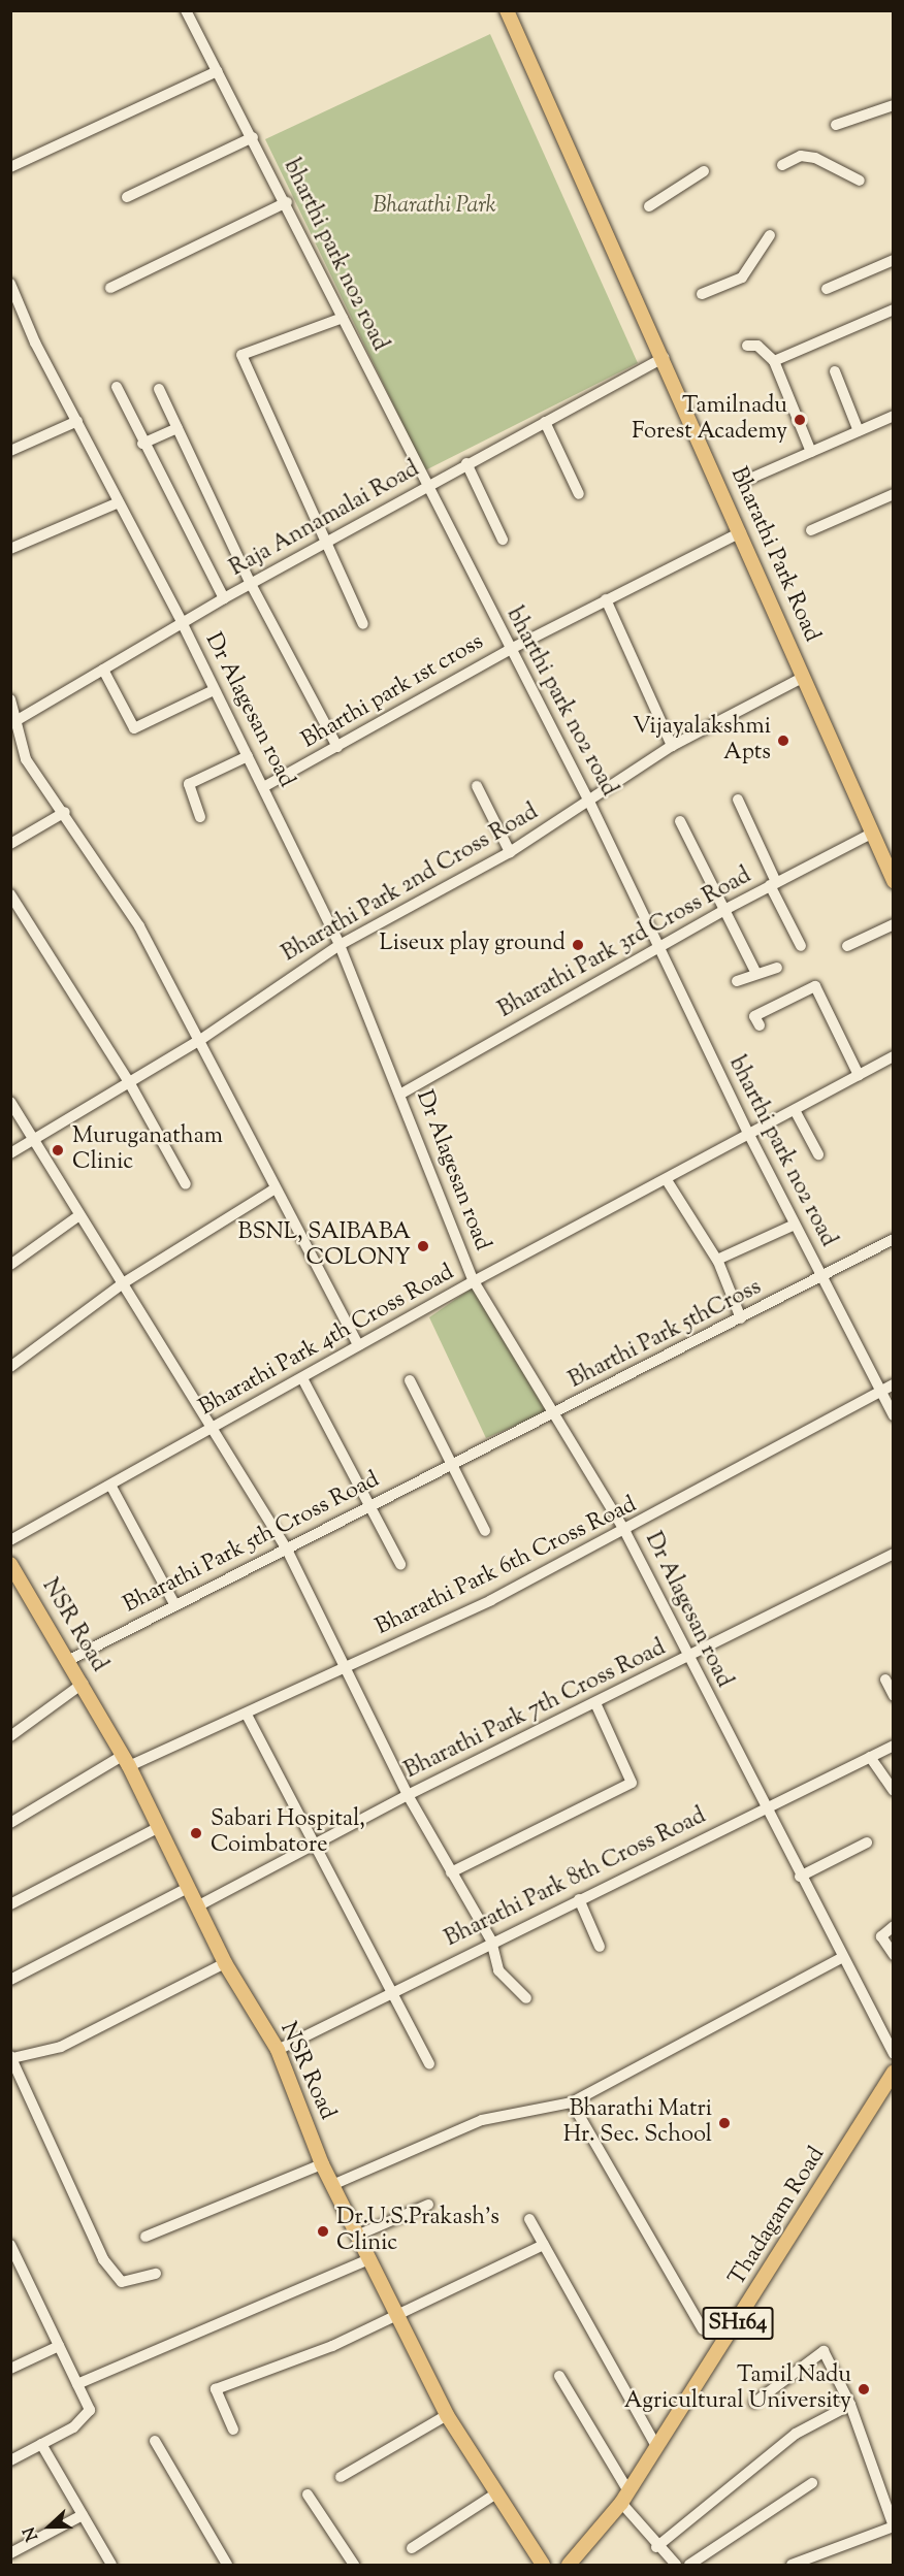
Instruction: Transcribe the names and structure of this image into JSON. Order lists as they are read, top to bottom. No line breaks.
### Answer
{"streets":{"main road":["Bharathi Park Road","NSR Road","Thadagam Road","SH164"],"street":["bharthi park no2 road","Raja Annamalai Road","Bharthi park 1st cross","Dr Alagesan road","Bharathi Park 2nd Cross Road","Bharathi Park 3rd Cross Road","Bharthi Park 5thCross","Bharathi Park 4th Cross Road","Bharathi Park 5th Cross Road","Bharathi Park 6th Cross Road","Bharathi Park 7th Cross Road","Bharathi Park 8th Cross Road"]},"crossings":[["bharthi park no2 road","Raja Annamalai Road"],["bharthi park no2 road","Bharthi park 1st cross"],["bharthi park no2 road","Bharathi Park 2nd Cross Road"],["bharthi park no2 road","Bharathi Park 3rd Cross Road"],["bharthi park no2 road","Bharthi Park 5thCross"],["bharthi park no2 road","Bharathi Park 4th Cross Road"],["bharthi park no2 road","Bharathi Park 6th Cross Road"],["Raja Annamalai Road","Bharathi Park Road"],["Raja Annamalai Road","Dr Alagesan road"],["Bharathi Park Road","Bharthi park 1st cross"],["Bharathi Park Road","Bharathi Park 2nd Cross Road"],["Bharathi Park Road","Bharathi Park 3rd Cross Road"],["Bharthi park 1st cross","Dr Alagesan road"],["Dr Alagesan road","Bharathi Park 2nd Cross Road"],["Dr Alagesan road","Bharathi Park 3rd Cross Road"],["Dr Alagesan road","Bharthi Park 5thCross"],["Dr Alagesan road","Bharathi Park 4th Cross Road"],["Dr Alagesan road","Bharathi Park 6th Cross Road"],["Dr Alagesan road","Bharathi Park 7th Cross Road"],["Dr Alagesan road","Bharathi Park 8th Cross Road"],["Bharthi Park 5thCross","Bharathi Park 5th Cross Road"],["Bharathi Park 5th Cross Road","NSR Road"],["Bharathi Park 6th Cross Road","NSR Road"],["NSR Road","Bharathi Park 7th Cross Road"],["NSR Road","Bharathi Park 8th Cross Road"]],"parks":["Bharathi Park"],"places":["Tamilnadu Forest Academy","Vijayalakshmi Apts","Liseux play ground","Muruganatham Clinic","BSNL, SAIBABA COLONY","Sabari Hospital, Coimbatore","Bharathi Matri Hr. Sec. School","Dr.U.S.Prakash's Clinic","Tamil Nadu Agricultural University"],"north":"left"}
